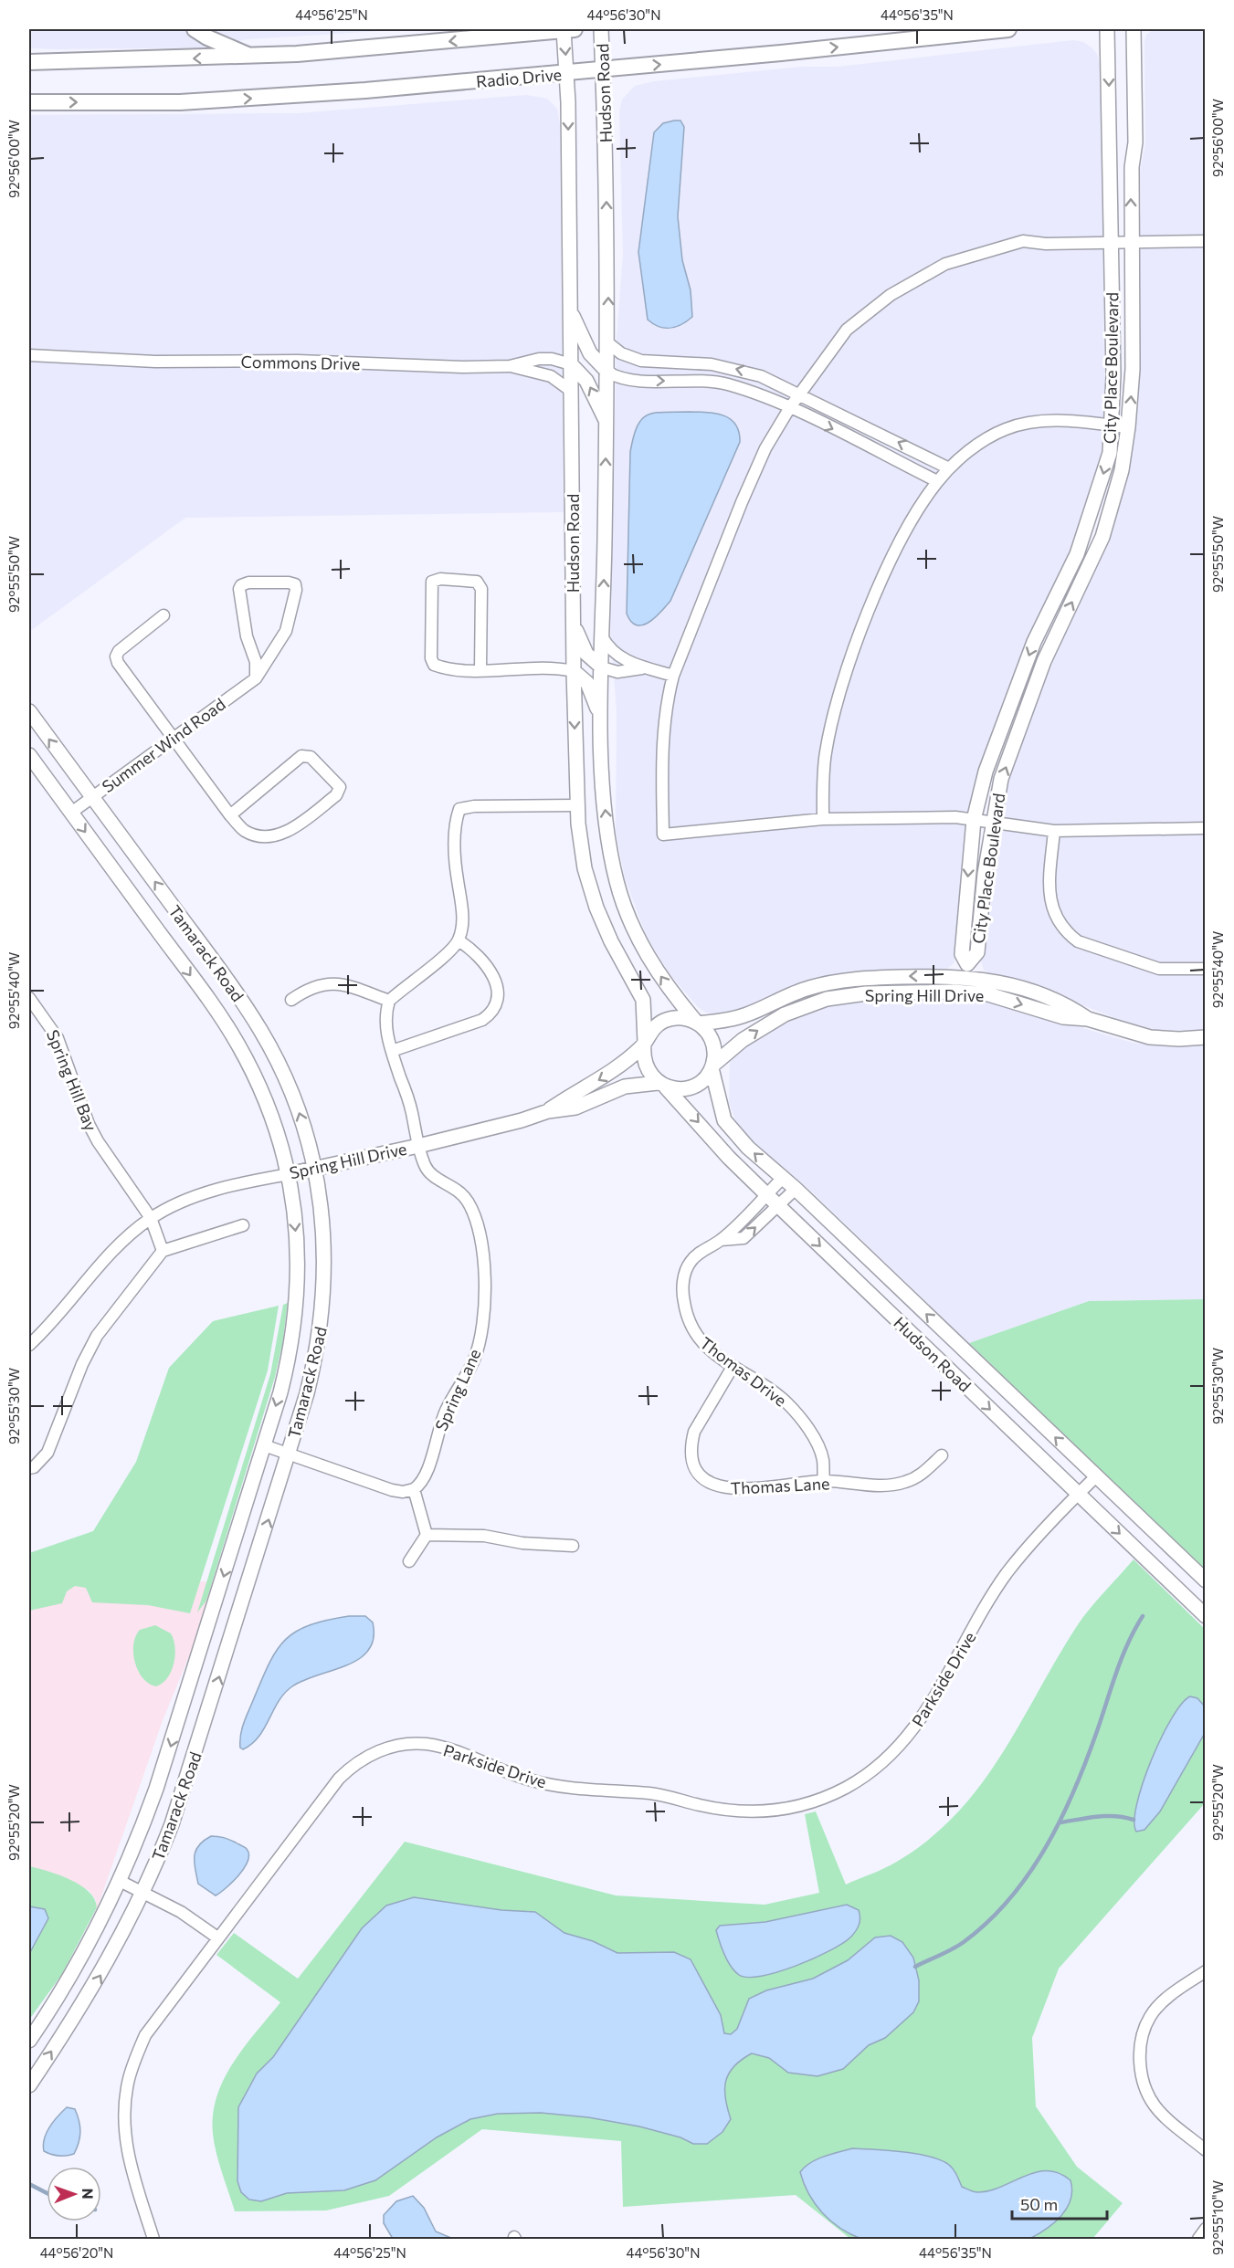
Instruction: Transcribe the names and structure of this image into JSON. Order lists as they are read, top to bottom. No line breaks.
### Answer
{"streets":{"main road":["Radio Drive"],"street":["Hudson Road","Commons Drive","City Place Boulevard","Summer Wind Road","Tamarack Road","Spring Hill Drive","Spring Hill Bay","Thomas Drive","Spring Lane","Thomas Lane","Parkside Drive"]},"crossings":[["Radio Drive","Hudson Road"],["Hudson Road","Commons Drive"],["Hudson Road","Spring Hill Drive"],["Hudson Road","Thomas Drive"],["Hudson Road","Parkside Drive"],["City Place Boulevard","Spring Hill Drive"],["Summer Wind Road","Tamarack Road"],["Tamarack Road","Spring Hill Drive"],["Spring Hill Drive","Spring Hill Bay"],["Spring Hill Drive","Spring Lane"],["Thomas Drive","Thomas Lane"]],"scale_bar":"50 m","north":"right","coordinates":["44°56'25\"N","44°56'30\"N","44°56'35\"N","92°56'00\"W","92°55'50\"W","92°55'40\"W","92°55'30\"W","92°55'20\"W","92°55'10\"W","44°56'20\"N"]}
